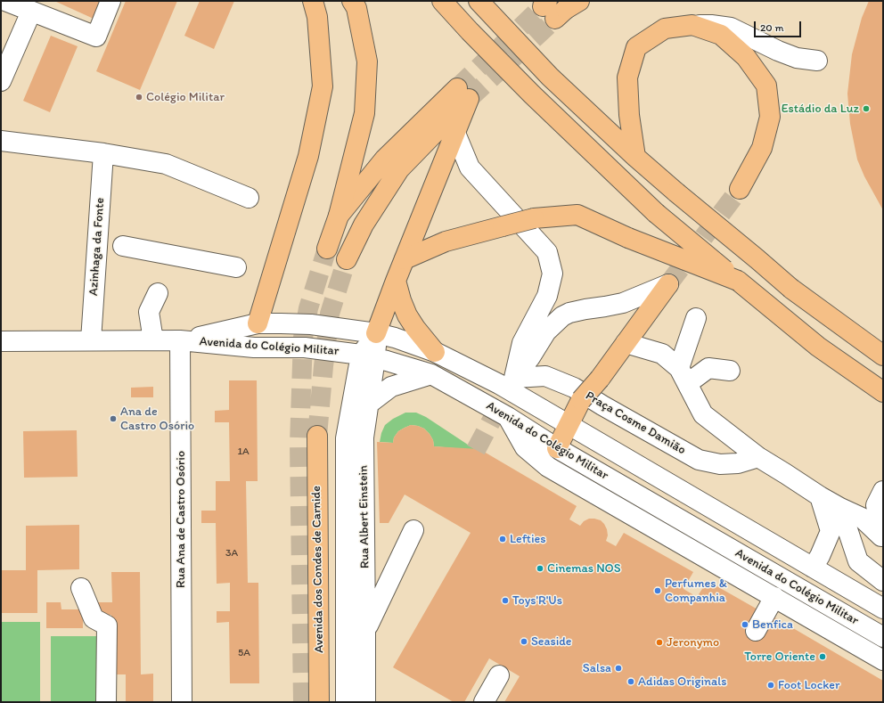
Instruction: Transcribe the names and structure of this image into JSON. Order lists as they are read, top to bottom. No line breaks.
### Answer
{"streets":{"main road":["Avenida dos Condes de Carnide"],"street":["Azinhaga da Fonte","Avenida do Colégio Militar","Praça Cosme Damião","Rua Albert Einstein","Rua Ana de Castro Osório"]},"crossings":[["Azinhaga da Fonte","Avenida do Colégio Militar"],["Avenida do Colégio Militar","Rua Albert Einstein"],["Avenida do Colégio Militar","Rua Ana de Castro Osório"]],"places":["Colégio Militar","Estádio da Luz","Ana de Castro Osório","Lefties","Cinemas NOS","Perfumes & Companhia","Toys'R'Us","Benfica","Seaside","Jeronymo","Torre Oriente","Salsa","Adidas Originals","Foot Locker"],"house_numbers":["1A","3A","5A"],"scale_bar":"20 m"}
